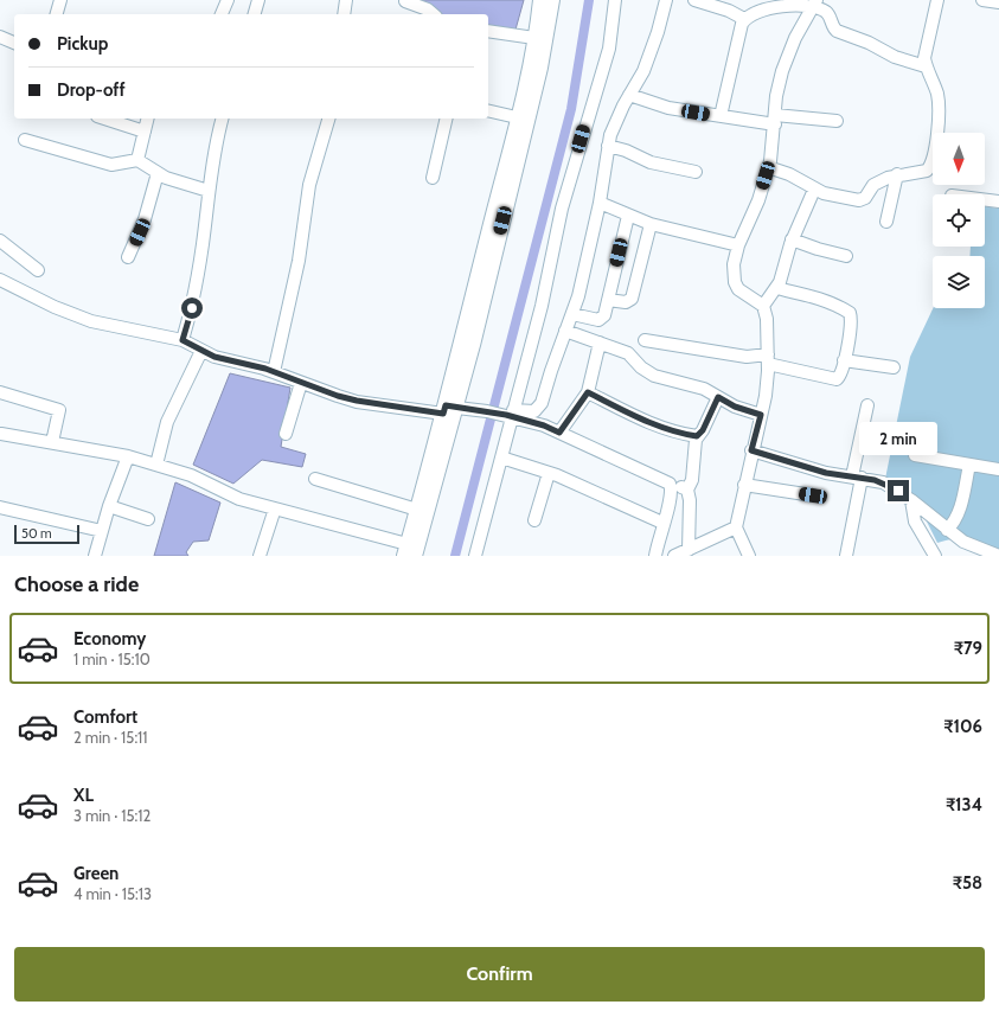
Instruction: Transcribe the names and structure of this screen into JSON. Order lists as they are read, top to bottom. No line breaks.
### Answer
{"scale_bar":"50 m","north":"bottom","page":{"banner":["Pickup","Drop-off"],"bubble":"2 min","scale":"50 m","heading":"Choose a ride","list":[{"name":"Economy","note":"1 min · 15:10","value":"₹79"},{"name":"Comfort","note":"2 min · 15:11","value":"₹106"},{"name":"XL","note":"3 min · 15:12","value":"₹134"},{"name":"Green","note":"4 min · 15:13","value":"₹58"}],"buttons":"Confirm"}}
